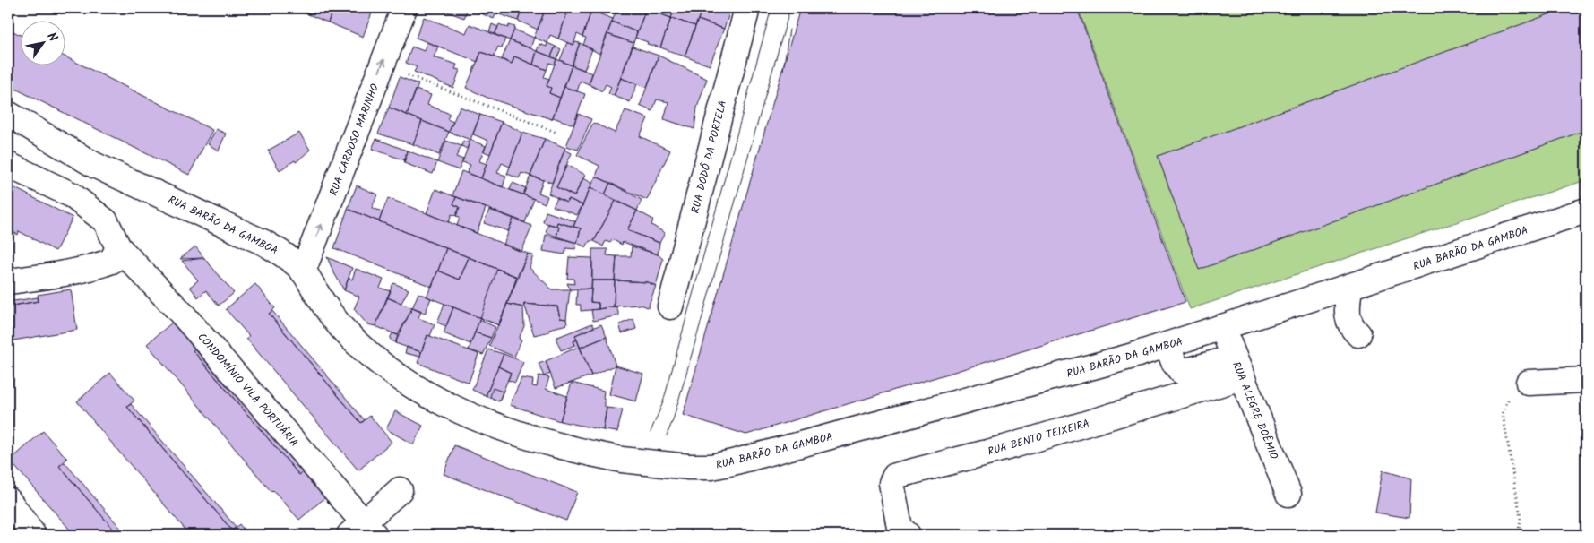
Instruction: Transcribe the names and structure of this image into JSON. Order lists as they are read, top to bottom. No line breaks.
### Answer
{"streets":{"street":["RUA CARDOSO MARINHO","RUA DODÔ DA PORTELA","RUA BARÃO DA GAMBOA","CONDOMÍNIO VILA PORTUÁRIA","RUA ALEGRE BOÊMIO","RUA BENTO TEIXEIRA"]},"crossings":[["RUA CARDOSO MARINHO","RUA BARÃO DA GAMBOA"],["RUA BARÃO DA GAMBOA","RUA ALEGRE BOÊMIO"],["RUA ALEGRE BOÊMIO","RUA BENTO TEIXEIRA"]],"one_way":["RUA CARDOSO MARINHO"],"north":"top right"}
